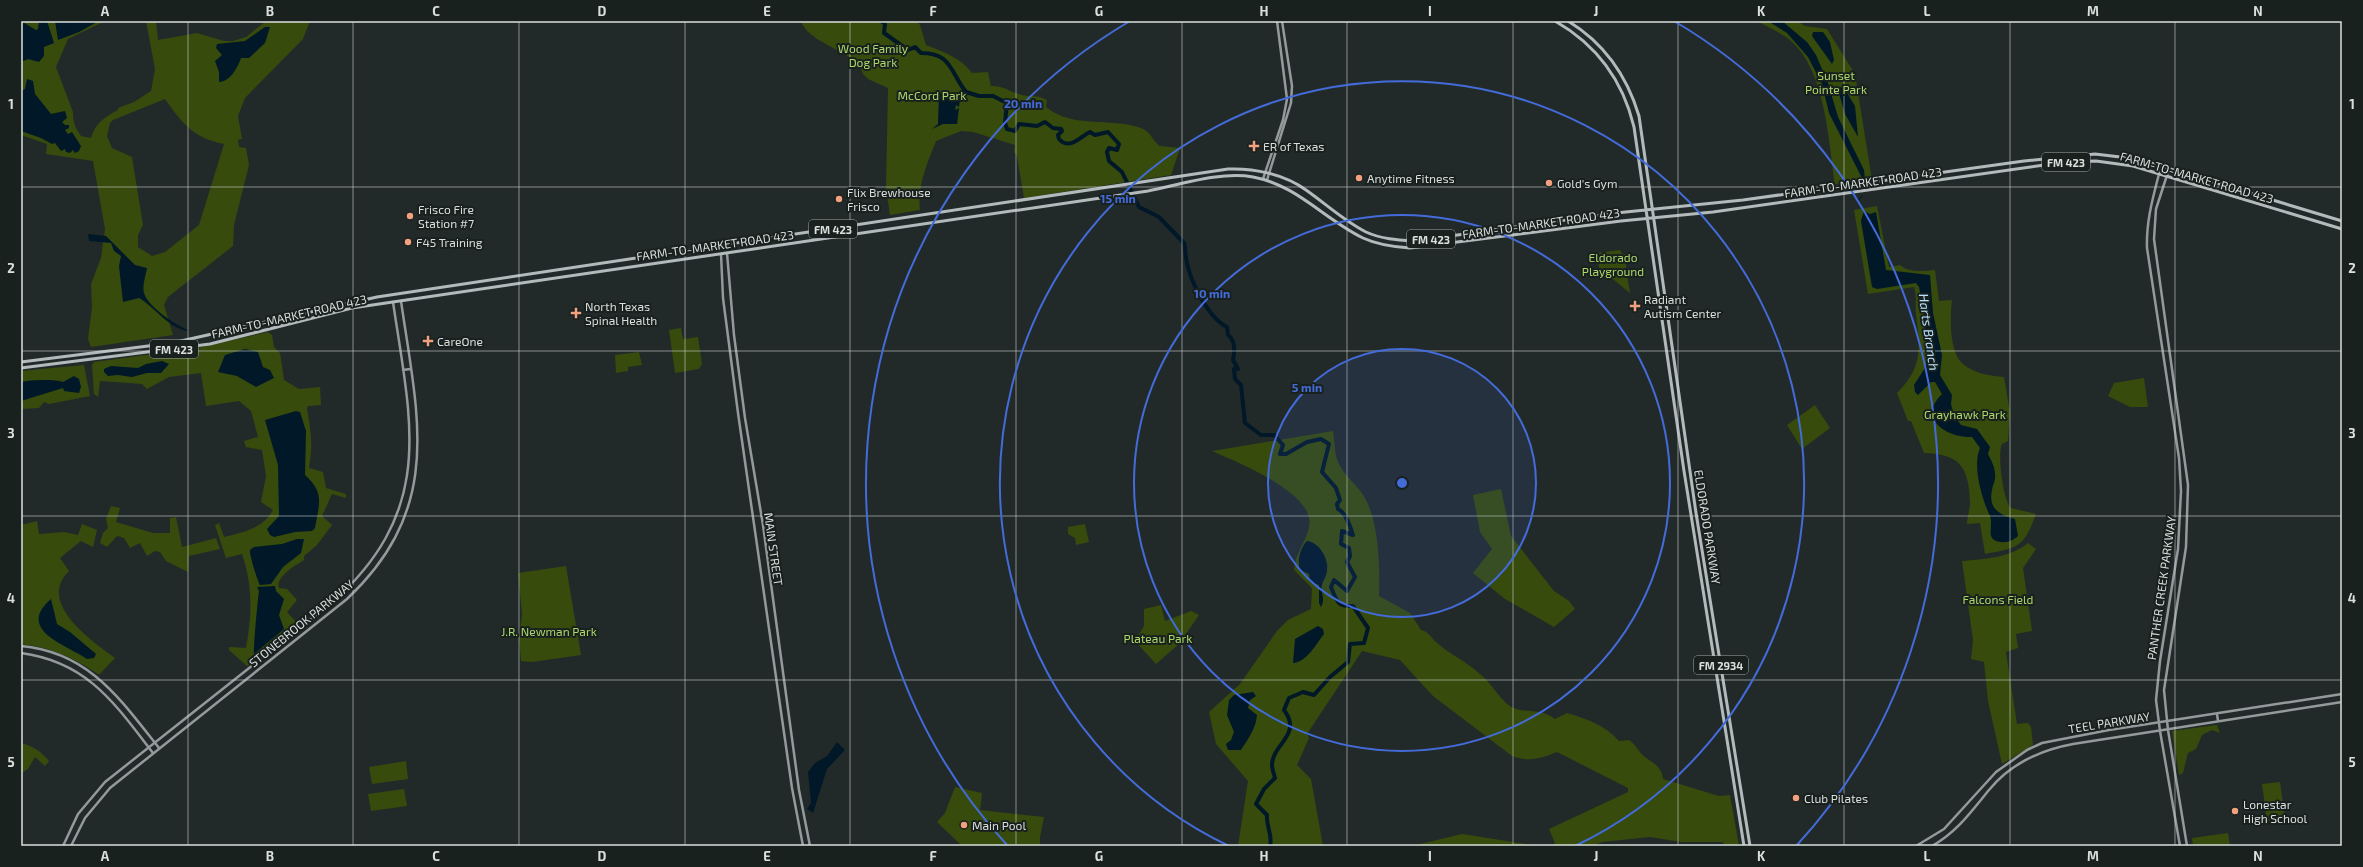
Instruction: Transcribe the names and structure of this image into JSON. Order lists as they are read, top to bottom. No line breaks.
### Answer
{"streets":{"main road":["FM 423","FARM-TO-MARKET ROAD 423","ELDORADO PARKWAY","MAIN STREET","PANTHER CREEK PARKWAY","STONEBROOK PARKWAY","FM 2934","TEEL PARKWAY"]},"crossings":[["FARM-TO-MARKET ROAD 423","ELDORADO PARKWAY"],["FARM-TO-MARKET ROAD 423","MAIN STREET"],["FARM-TO-MARKET ROAD 423","PANTHER CREEK PARKWAY"],["FARM-TO-MARKET ROAD 423","STONEBROOK PARKWAY"],["PANTHER CREEK PARKWAY","TEEL PARKWAY"]],"water":["Harts Branch"],"parks":["Wood Family Dog Park","Sunset Pointe Park","McCord Park","Eldorado Playground","Grayhawk Park","Falcons Field","J.R. Newman Park","Plateau Park"],"places":{"health":["ER of Texas","Radiant Autism Center","North Texas Spinal Health","CareOne"],"other":["Anytime Fitness","Gold's Gym","Flix Brewhouse Frisco","Frisco Fire Station #7","F45 Training","Club Pilates","Lonestar High School","Main Pool"]},"grid":{"columns":["A","B","C","D","E","F","G","H","I","J","K","L","M","N"],"rows":["1","2","3","4","5"]},"rings":["20 min","15 min","10 min","5 min"]}
